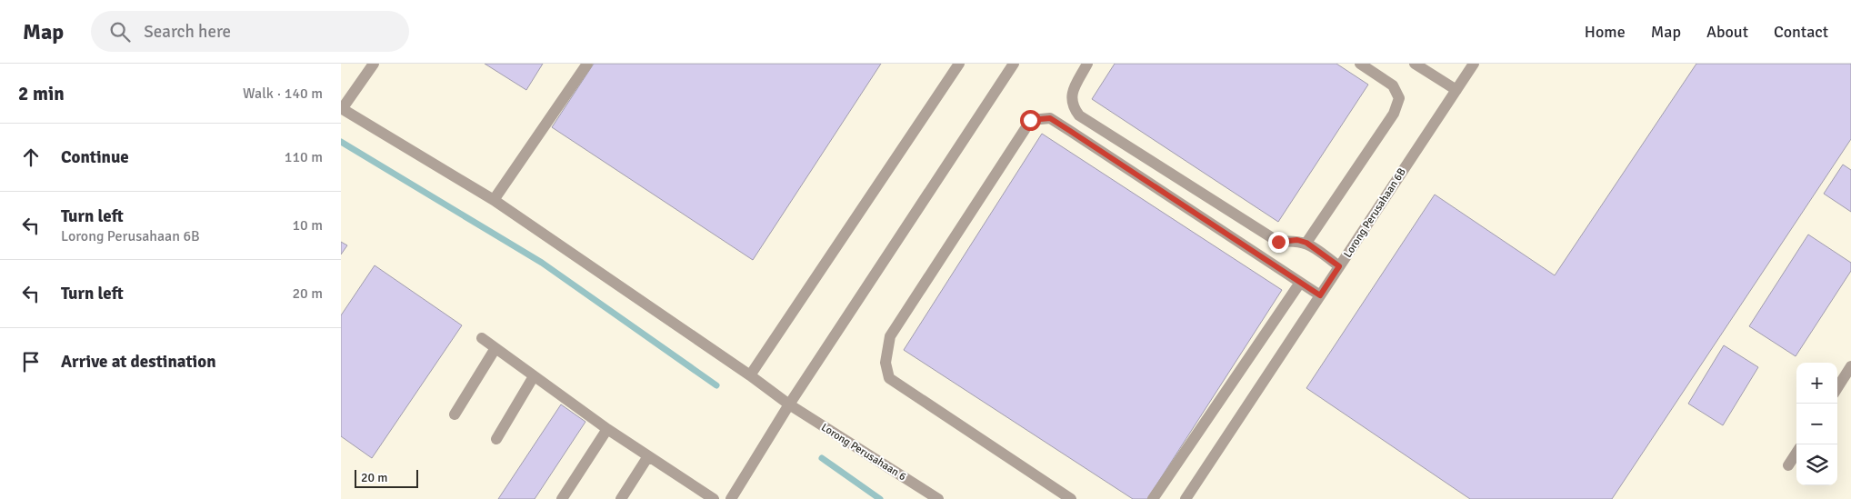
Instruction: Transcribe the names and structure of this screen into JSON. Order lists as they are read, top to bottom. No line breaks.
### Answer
{"streets":{"street":["Lorong Perusahaan 6B","Lorong Perusahaan 6"]},"scale_bar":"20 m","page":{"header":"Map","search":"Search here","nav":["Home","Map","About","Contact"],"heading":["2 min","Walk · 140 m"],"list":[["Continue","110 m"],["Turn left","Lorong Perusahaan 6B","10 m"],["Turn left","20 m"],"Arrive at destination"],"map_buttons":["+","−"],"scale":"20 m"}}
